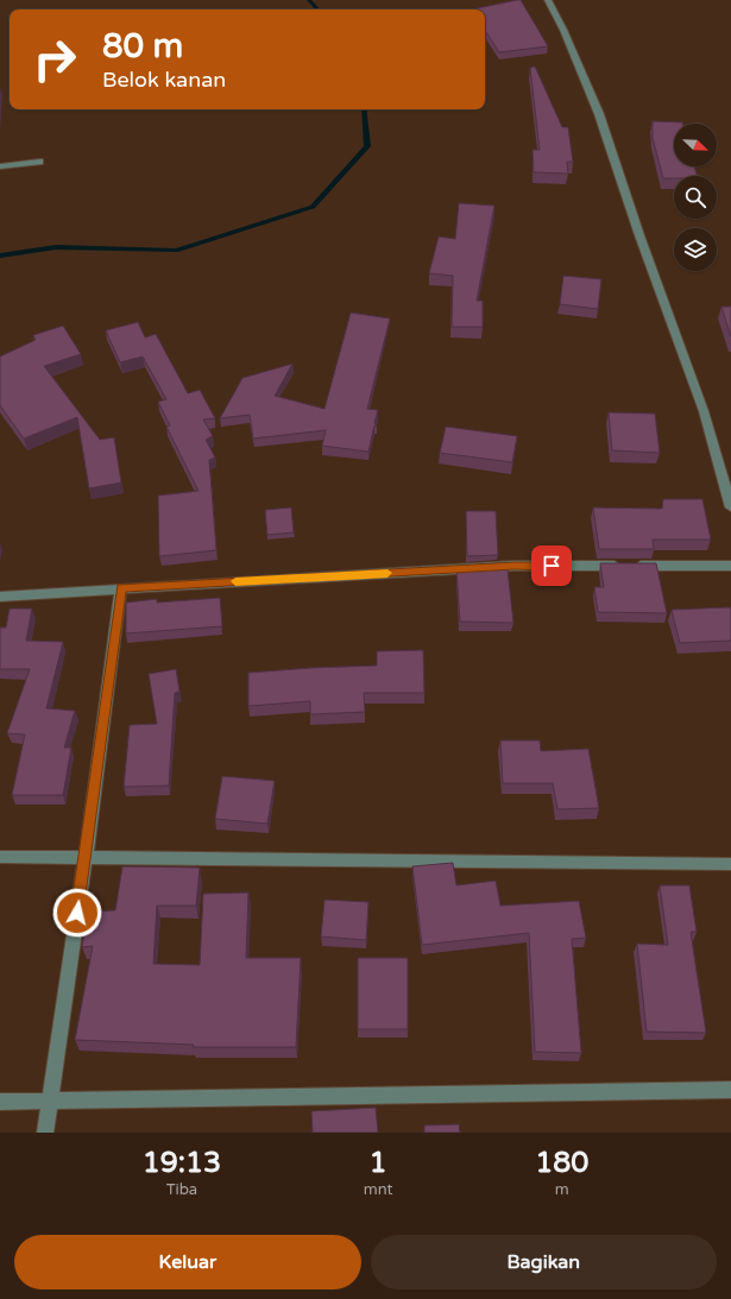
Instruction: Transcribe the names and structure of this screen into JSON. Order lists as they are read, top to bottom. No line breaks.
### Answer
{"north":"bottom right","page":{"turn":["80 m","Belok kanan"],"eta":["19:13","Tiba","1","mnt","180","m"],"buttons":["Keluar","Bagikan"]}}
